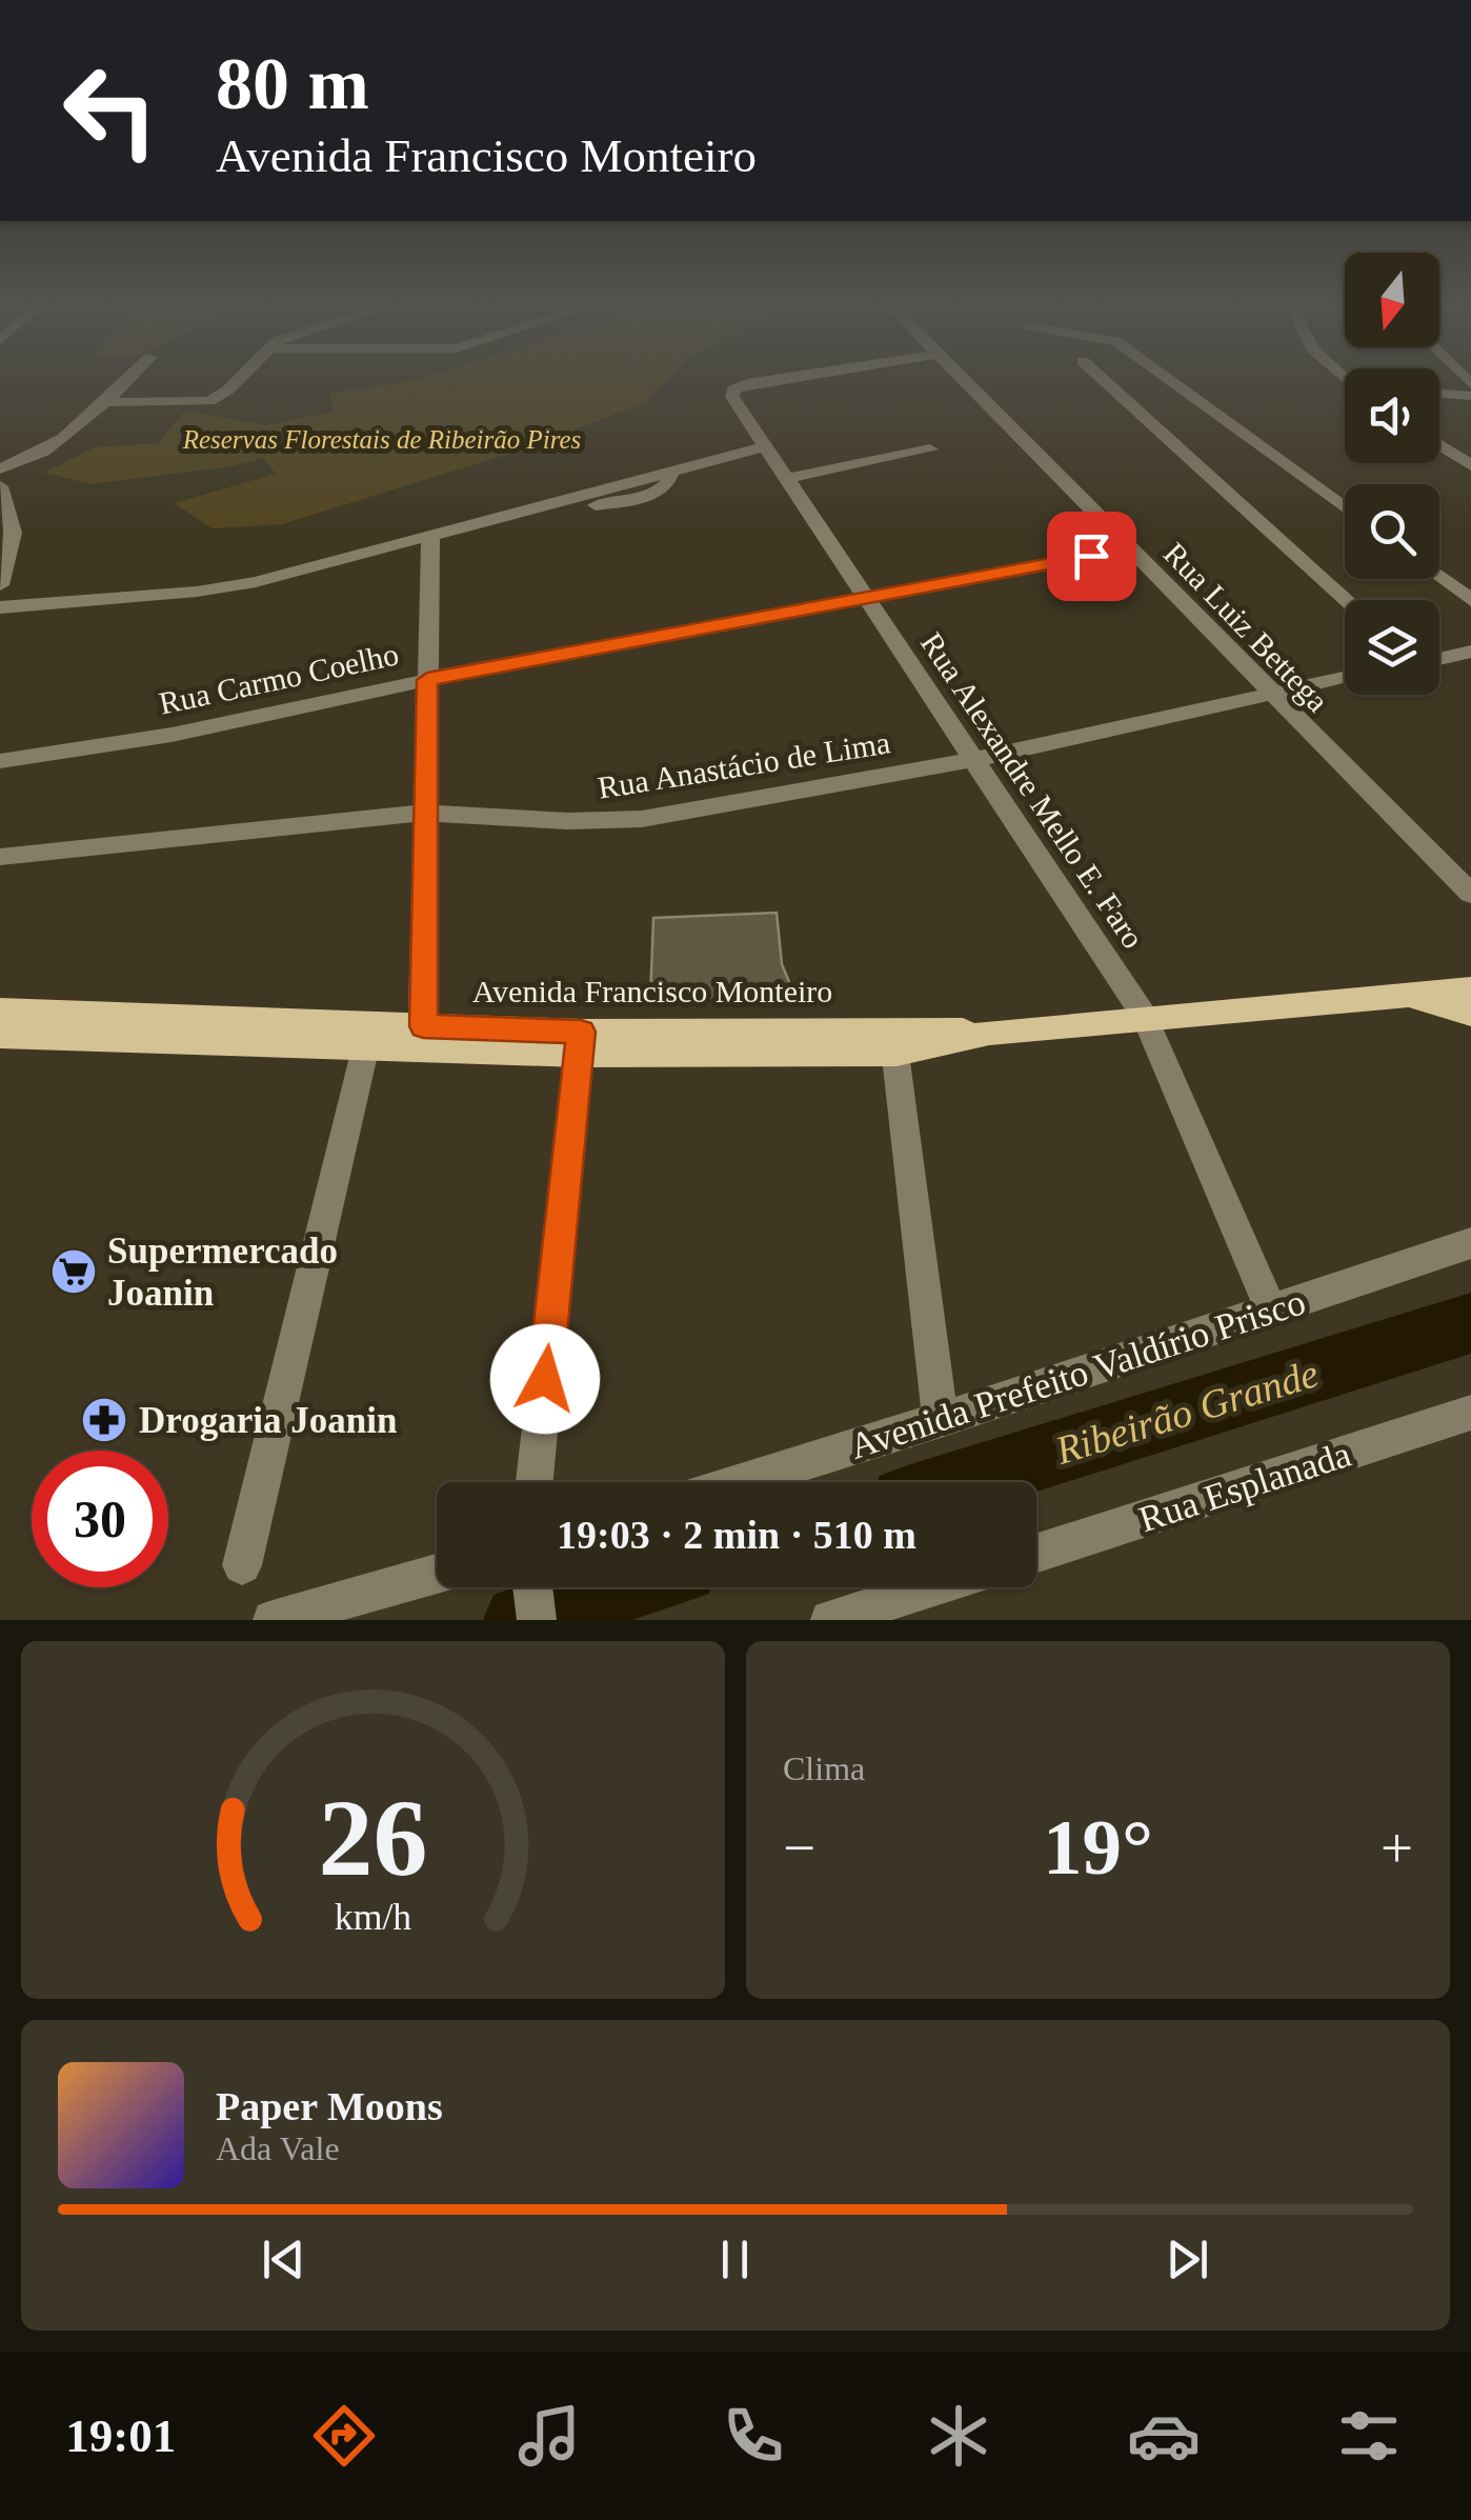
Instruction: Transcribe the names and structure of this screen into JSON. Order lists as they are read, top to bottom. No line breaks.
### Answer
{"streets":{"main road":["Avenida Francisco Monteiro"],"street":["Rua Luiz Bettega","Rua Carmo Coelho","Rua Anastácio de Lima","Rua Alexandre Mello E. Faro","Avenida Prefeito Valdírio Prisco","Rua Esplanada"]},"crossings":[["Rua Luiz Bettega","Rua Carmo Coelho"],["Rua Luiz Bettega","Rua Anastácio de Lima"],["Rua Carmo Coelho","Rua Alexandre Mello E. Faro"],["Rua Anastácio de Lima","Rua Alexandre Mello E. Faro"],["Rua Alexandre Mello E. Faro","Avenida Francisco Monteiro"],["Rua Alexandre Mello E. Faro","Avenida Prefeito Valdírio Prisco"]],"water":["Ribeirão Grande"],"parks":["Reservas Florestais de Ribeirão Pires"],"places":{"supermarket":["Supermercado Joanin"],"pharmacy":["Drogaria Joanin"]},"north":"bottom","page":{"turn":["80 m","Avenida Francisco Monteiro"],"limit":"30","trip":"19:03 · 2 min · 510 m","tile":"Clima","heat":["−","19°","+"],"song":["Paper Moons","Ada Vale"],"tabs":"19:01","gauge":["26","km/h"]}}
